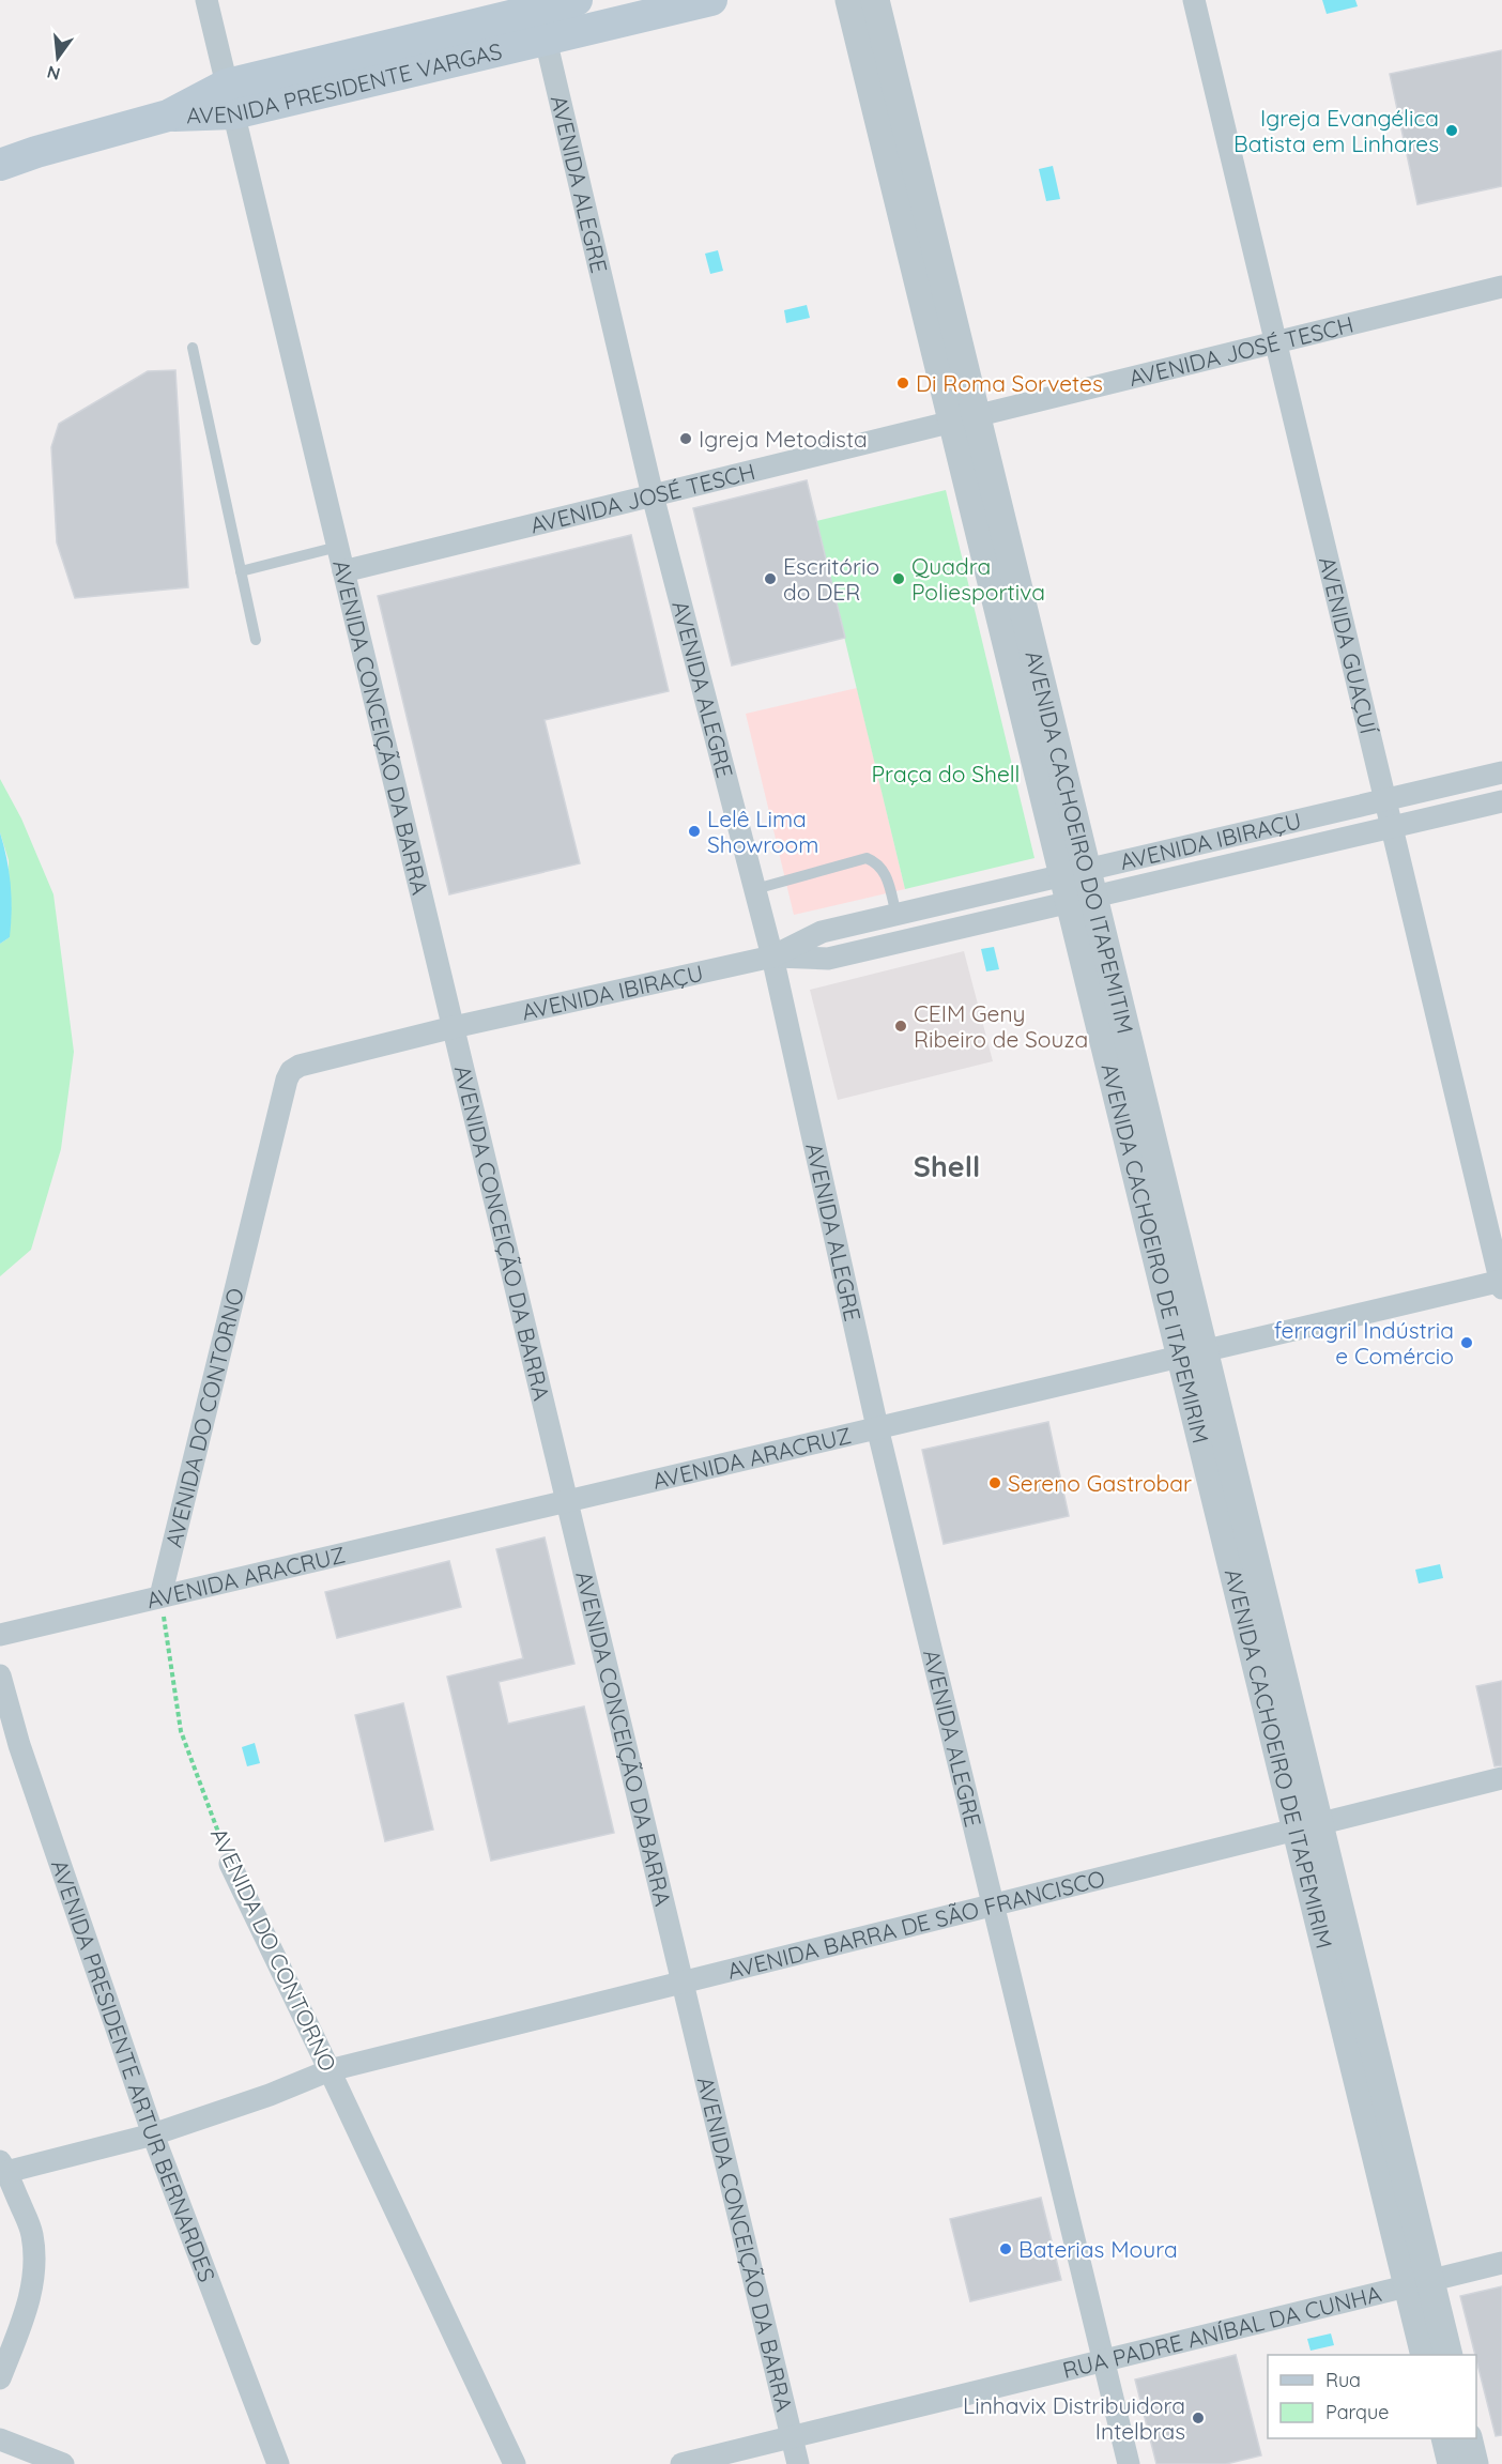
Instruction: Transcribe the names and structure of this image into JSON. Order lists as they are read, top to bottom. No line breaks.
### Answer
{"streets":{"main road":["AVENIDA PRESIDENTE VARGAS"],"street":["AVENIDA ALEGRE","AVENIDA JOSÉ TESCH","AVENIDA GUAÇUÍ","AVENIDA CONCEIÇÃO DA BARRA","AVENIDA IBIRAÇU","AVENIDA CACHOEIRO DE ITAPEMIRIM","AVENIDA DO CONTORNO","AVENIDA ARACRUZ","AVENIDA BARRA DE SÃO FRANCISCO","AVENIDA PRESIDENTE ARTUR BERNARDES","RUA PADRE ANÍBAL DA CUNHA"]},"crossings":[["AVENIDA PRESIDENTE VARGAS","AVENIDA ALEGRE"],["AVENIDA PRESIDENTE VARGAS","AVENIDA CONCEIÇÃO DA BARRA"],["AVENIDA ALEGRE","AVENIDA JOSÉ TESCH"],["AVENIDA ALEGRE","AVENIDA IBIRAÇU"],["AVENIDA ALEGRE","AVENIDA ARACRUZ"],["AVENIDA ALEGRE","AVENIDA BARRA DE SÃO FRANCISCO"],["AVENIDA ALEGRE","RUA PADRE ANÍBAL DA CUNHA"],["AVENIDA JOSÉ TESCH","AVENIDA GUAÇUÍ"],["AVENIDA JOSÉ TESCH","AVENIDA CONCEIÇÃO DA BARRA"],["AVENIDA JOSÉ TESCH","AVENIDA CACHOEIRO DE ITAPEMIRIM"],["AVENIDA GUAÇUÍ","AVENIDA IBIRAÇU"],["AVENIDA GUAÇUÍ","AVENIDA ARACRUZ"],["AVENIDA CONCEIÇÃO DA BARRA","AVENIDA IBIRAÇU"],["AVENIDA CONCEIÇÃO DA BARRA","AVENIDA ARACRUZ"],["AVENIDA CONCEIÇÃO DA BARRA","AVENIDA BARRA DE SÃO FRANCISCO"],["AVENIDA CONCEIÇÃO DA BARRA","RUA PADRE ANÍBAL DA CUNHA"],["AVENIDA IBIRAÇU","AVENIDA CACHOEIRO DE ITAPEMIRIM"],["AVENIDA IBIRAÇU","AVENIDA DO CONTORNO"],["AVENIDA CACHOEIRO DE ITAPEMIRIM","AVENIDA ARACRUZ"],["AVENIDA CACHOEIRO DE ITAPEMIRIM","AVENIDA BARRA DE SÃO FRANCISCO"],["AVENIDA CACHOEIRO DE ITAPEMIRIM","RUA PADRE ANÍBAL DA CUNHA"],["AVENIDA DO CONTORNO","AVENIDA ARACRUZ"],["AVENIDA DO CONTORNO","AVENIDA BARRA DE SÃO FRANCISCO"],["AVENIDA BARRA DE SÃO FRANCISCO","AVENIDA PRESIDENTE ARTUR BERNARDES"]],"districts":["Shell"],"parks":["Praça do Shell"],"places":["Igreja Evangélica Batista em Linhares","Di Roma Sorvetes","Igreja Metodista","Escritório do DER","Quadra Poliesportiva","Lelê Lima Showroom","CEIM Geny Ribeiro de Souza","ferragril Indústria e Comércio","Sereno Gastrobar","Baterias Moura","Linhavix Distribuidora Intelbras"],"legend":["Rua","Parque"],"north":"bottom"}
